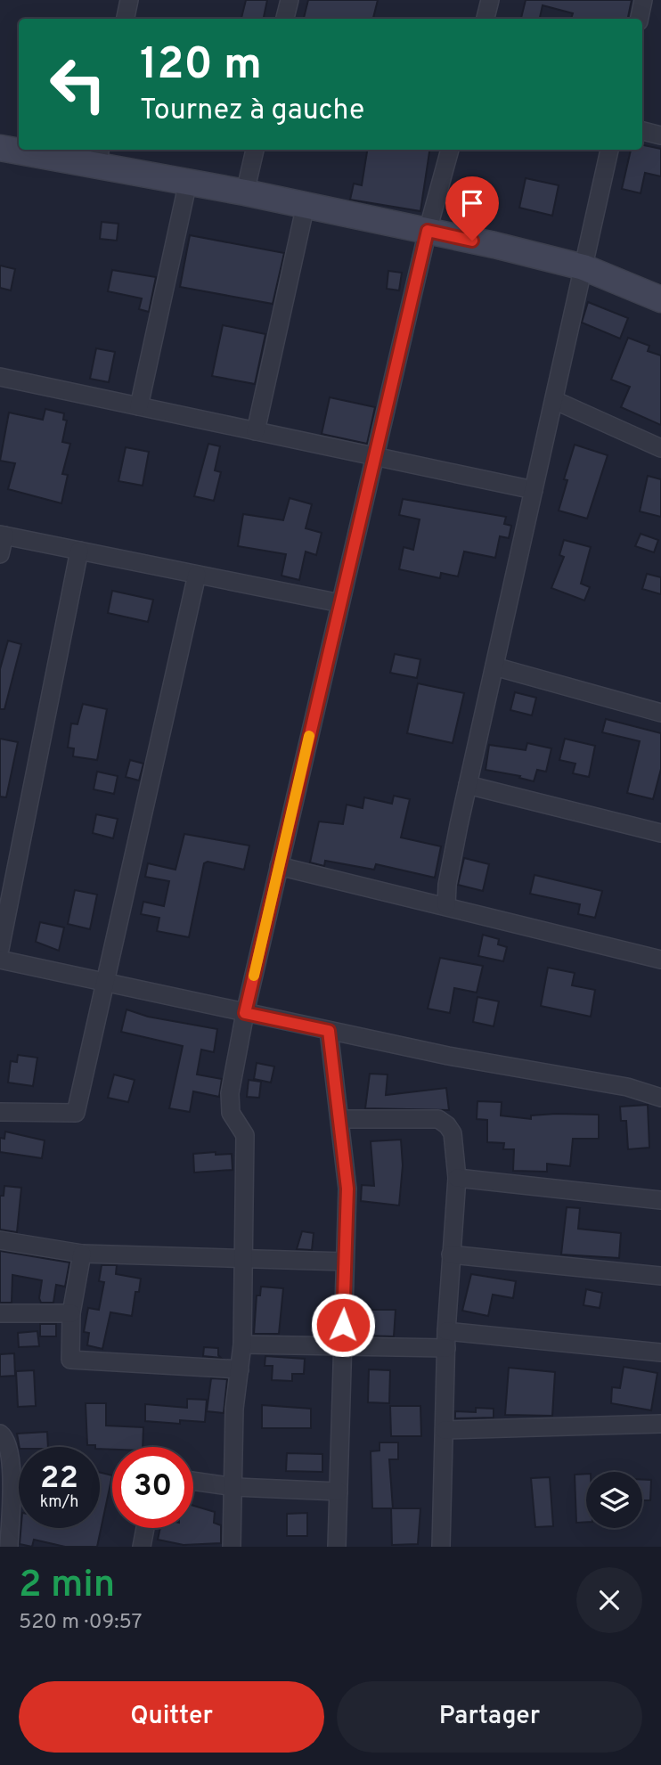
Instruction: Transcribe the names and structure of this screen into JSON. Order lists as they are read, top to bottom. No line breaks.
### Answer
{"page":{"turn":["120 m","Tournez à gauche"],"speed":"22 km/h","limit":"30","heading":["2 min","520 m · 09:57"],"buttons":["Quitter","Partager"]}}
